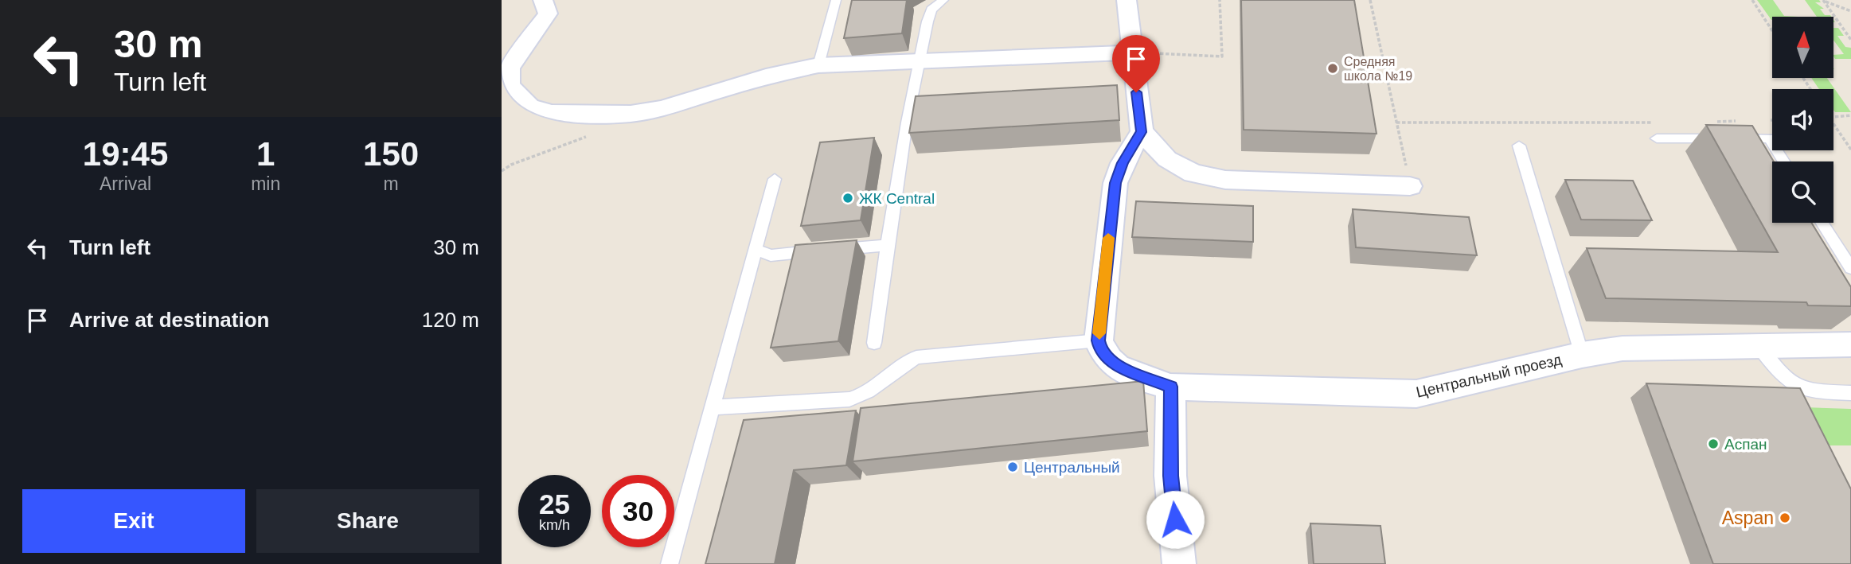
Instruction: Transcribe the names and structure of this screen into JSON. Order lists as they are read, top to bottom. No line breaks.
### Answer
{"streets":{"street":["Центральный проезд"]},"places":["Средняя школа №19","ЖК Central","Аспан","Центральный","Aspan"],"north":"top","page":{"turn":["30 m","Turn left"],"eta":["19:45","Arrival","1","min","150","m"],"list":[{"name":"Turn left","value":"30 m"},{"name":"Arrive at destination","value":"120 m"}],"speed":"25 km/h","limit":"30","buttons":["Exit","Share"]}}
